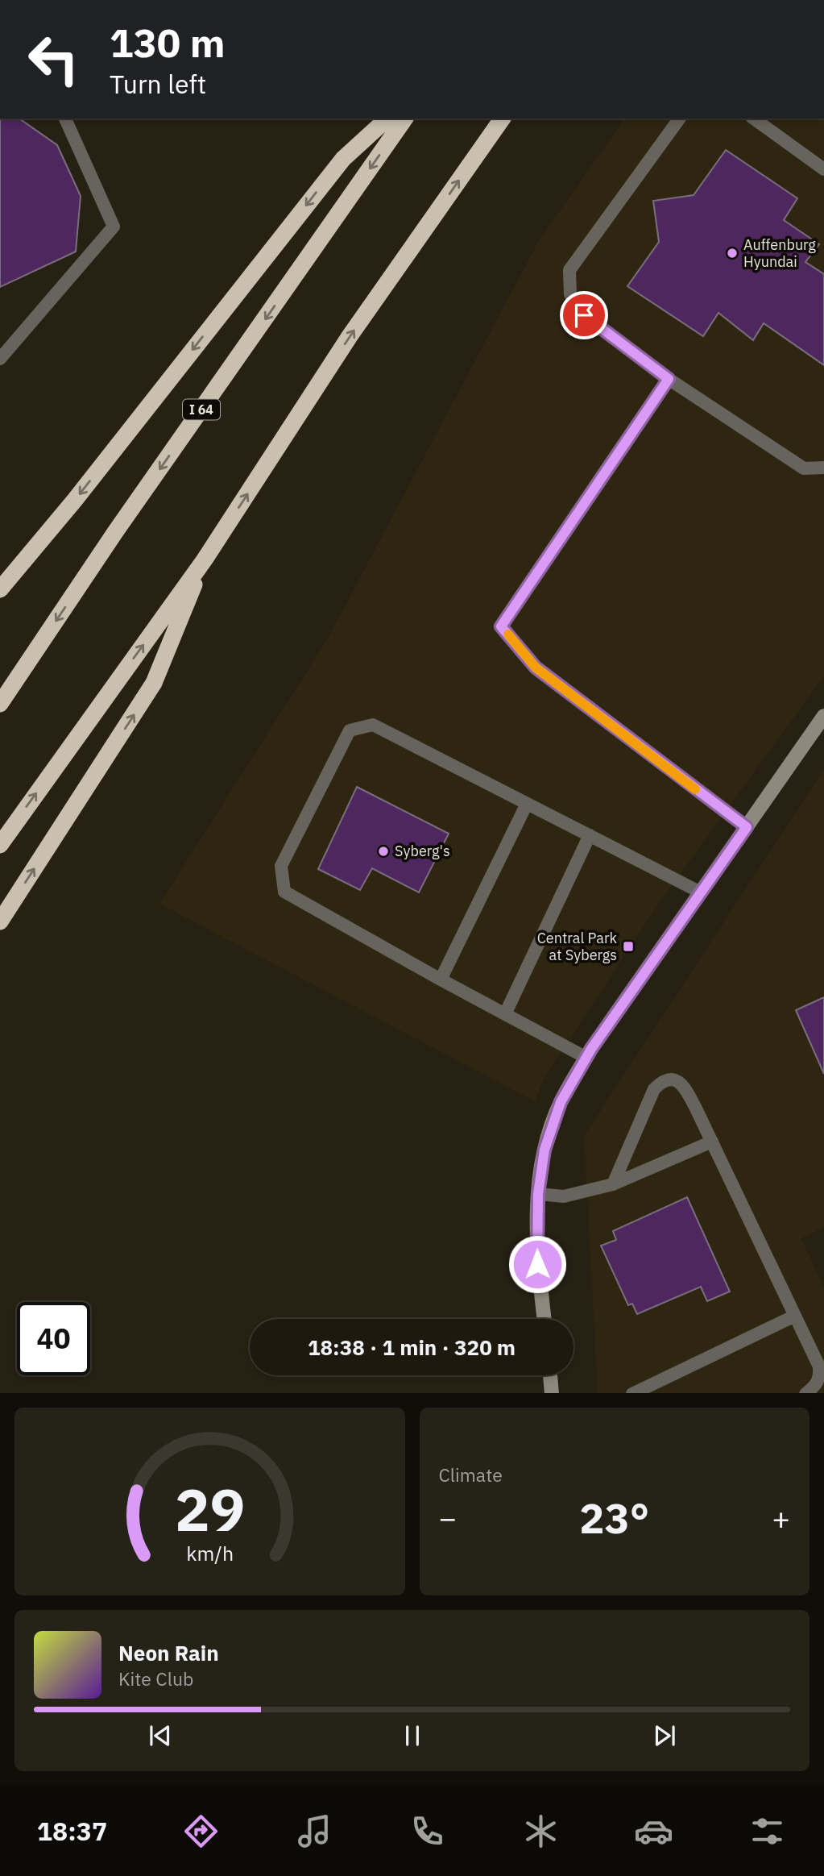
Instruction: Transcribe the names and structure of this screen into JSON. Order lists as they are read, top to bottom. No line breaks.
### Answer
{"streets":{"highway":["I 64"]},"places":{"other":["Auffenburg Hyundai","Syberg's"],"transit":["Central Park at Sybergs"]},"page":{"turn":["130 m","Turn left"],"limit":"40","trip":"18:38 · 1 min · 320 m","tile":"Climate","heat":["−","23°","+"],"song":["Neon Rain","Kite Club"],"tabs":"18:37","gauge":["29","km/h"]}}
